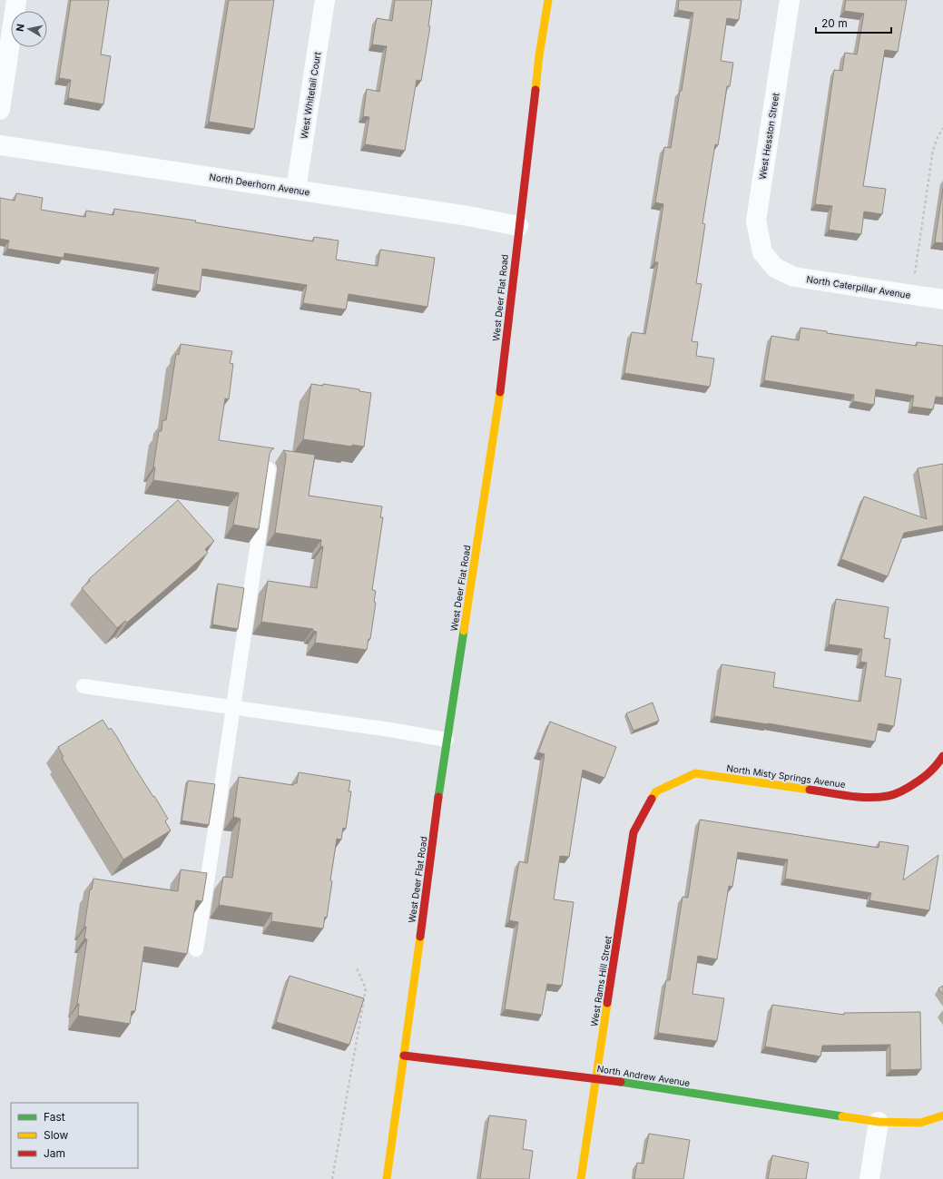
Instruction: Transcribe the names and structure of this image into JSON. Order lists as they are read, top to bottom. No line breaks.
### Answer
{"streets":{"street":["West Whitetail Court","West Hesston Street","North Deerhorn Avenue","North Caterpillar Avenue","West Deer Flat Road","North Misty Springs Avenue","West Rams Hill Street","North Andrew Avenue"]},"crossings":[["West Whitetail Court","North Deerhorn Avenue"],["West Hesston Street","North Caterpillar Avenue"],["North Deerhorn Avenue","West Deer Flat Road"],["West Deer Flat Road","North Andrew Avenue"],["North Misty Springs Avenue","West Rams Hill Street"],["West Rams Hill Street","North Andrew Avenue"]],"legend":["Fast","Slow","Jam"],"scale_bar":"20 m","north":"left"}
